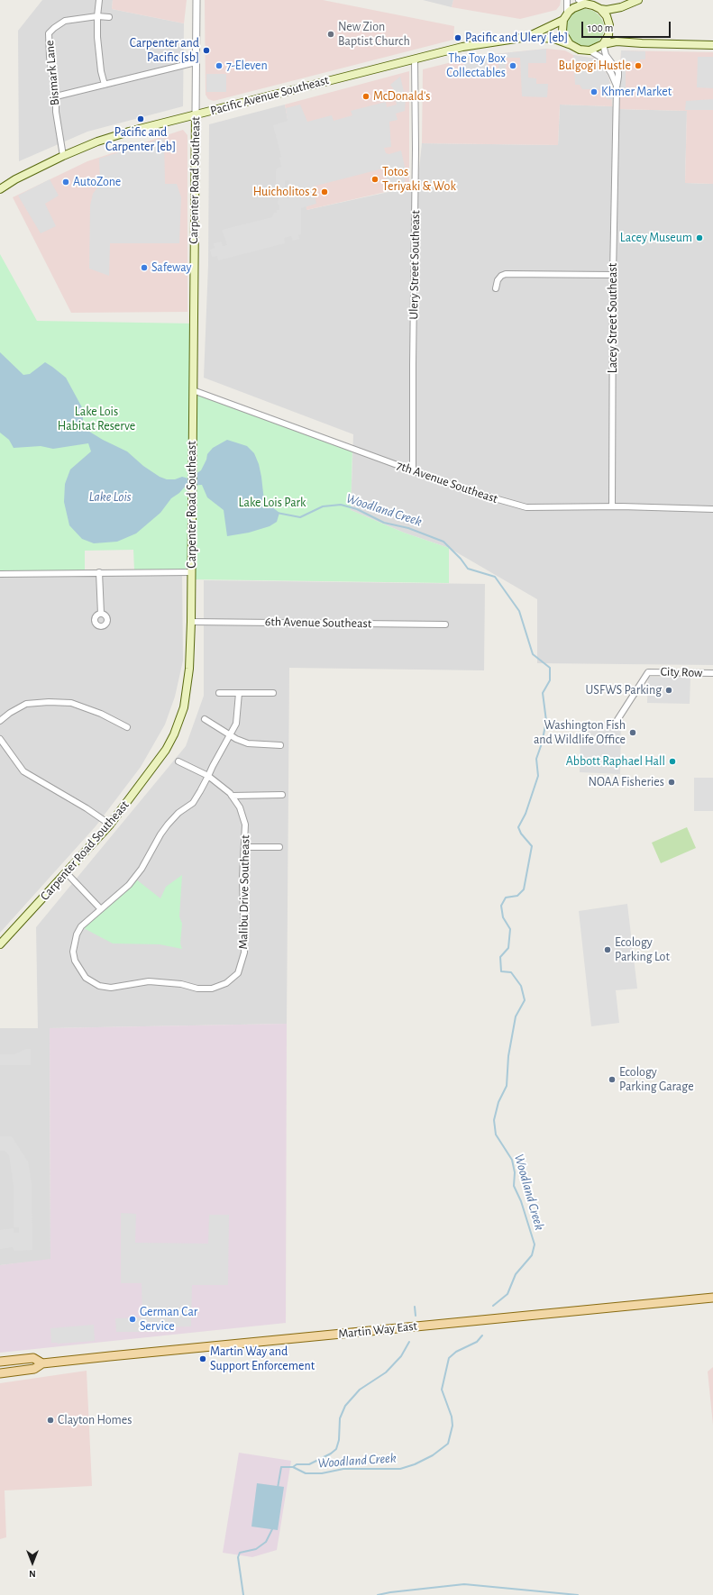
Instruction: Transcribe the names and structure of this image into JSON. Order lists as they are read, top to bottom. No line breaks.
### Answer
{"streets":{"main road":["Pacific Avenue Southeast","Carpenter Road Southeast","Martin Way East"],"street":["Bismark Lane","Ulery Street Southeast","Lacey Street Southeast","7th Avenue Southeast","6th Avenue Southeast","City Row","Malibu Drive Southeast"]},"crossings":[["Bismark Lane","Pacific Avenue Southeast"],["Pacific Avenue Southeast","Carpenter Road Southeast"],["Pacific Avenue Southeast","Ulery Street Southeast"],["Pacific Avenue Southeast","Lacey Street Southeast"],["Carpenter Road Southeast","7th Avenue Southeast"],["Carpenter Road Southeast","6th Avenue Southeast"],["Ulery Street Southeast","7th Avenue Southeast"],["Lacey Street Southeast","7th Avenue Southeast"]],"water":["Lake Lois","Woodland Creek"],"parks":["Lake Lois Habitat Reserve","Lake Lois Park"],"places":["New Zion Baptist Church","Pacific and Ulery [eb]","Carpenter and Pacific [sb]","7-Eleven","The Toy Box Collectables","Bulgogi Hustle","Khmer Market","McDonald's","Pacific and Carpenter [eb]","Totos Teriyaki & Wok","AutoZone","Huicholitos 2","Lacey Museum","Safeway","USFWS Parking","Washington Fish and Wildlife Office","Abbott Raphael Hall","NOAA Fisheries","Ecology Parking Lot","Ecology Parking Garage","German Car Service","Martin Way and Support Enforcement","Clayton Homes"],"scale_bar":"100 m","north":"bottom"}
